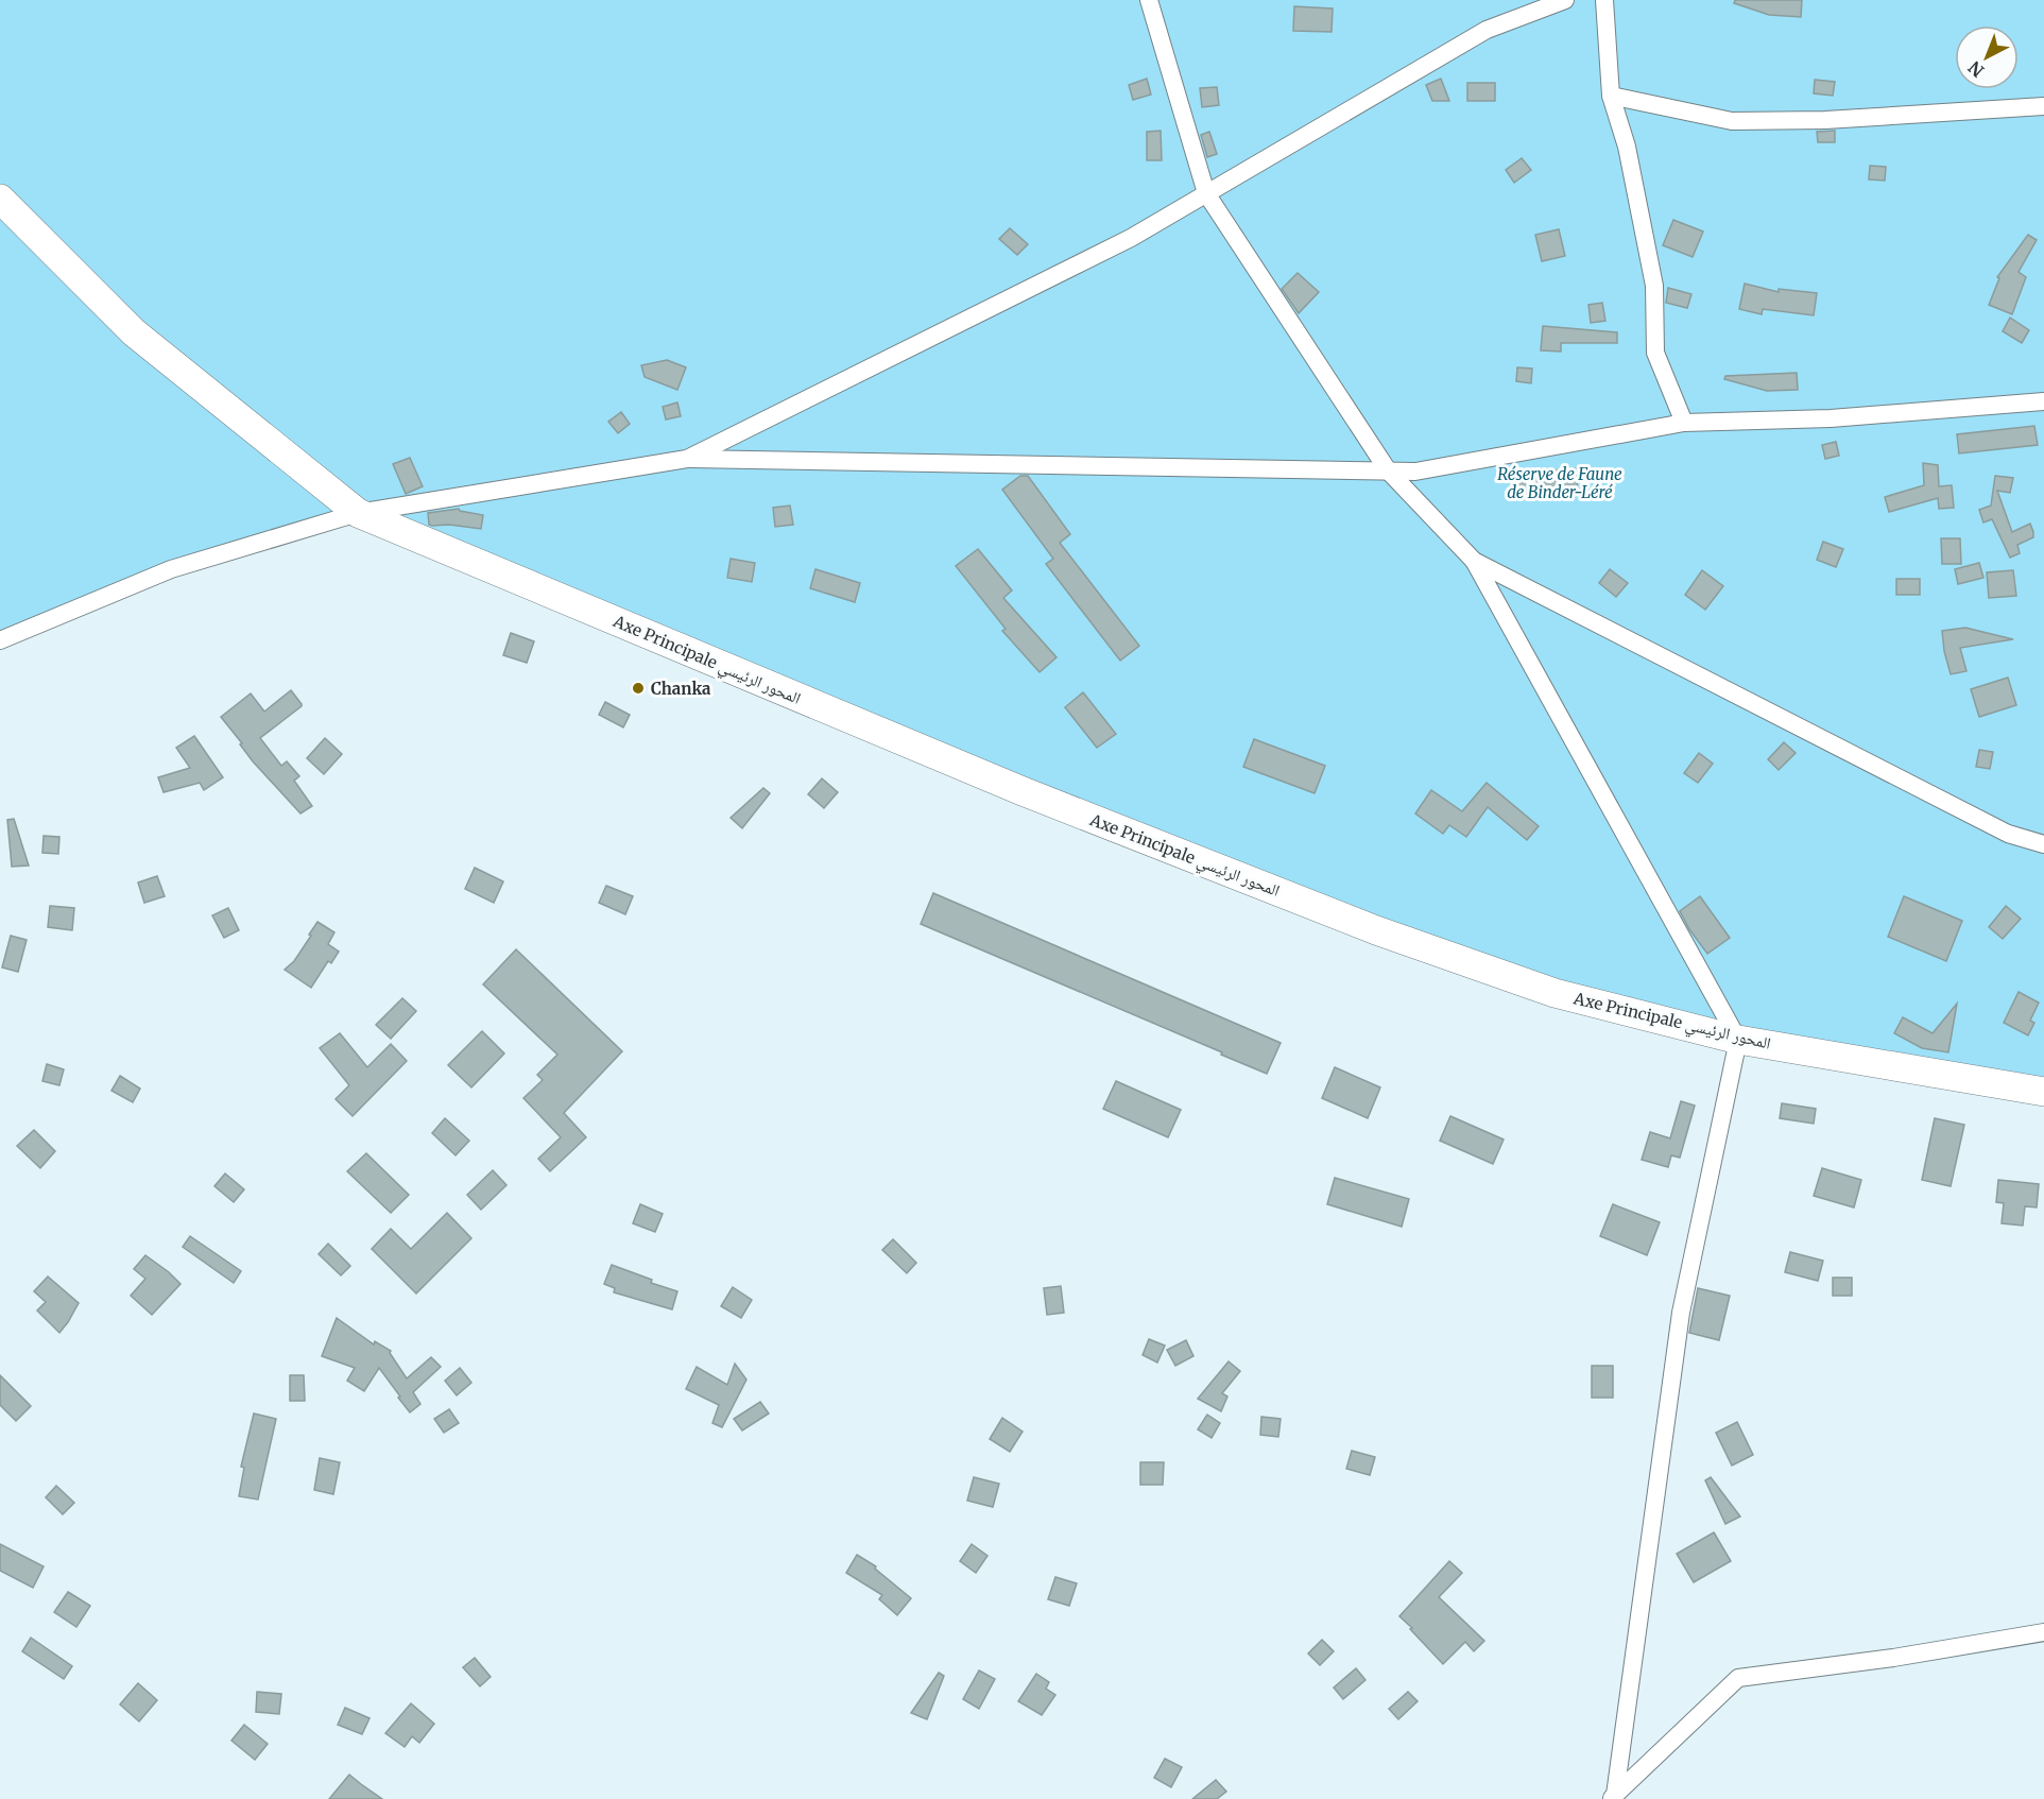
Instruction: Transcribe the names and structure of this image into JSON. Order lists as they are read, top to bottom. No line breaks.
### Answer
{"streets":{"main road":["Axe Principale المحور الرئيسي"]},"parks":["Réserve de Faune de Binder-Léré"],"places":["Chanka"],"north":"bottom left"}
